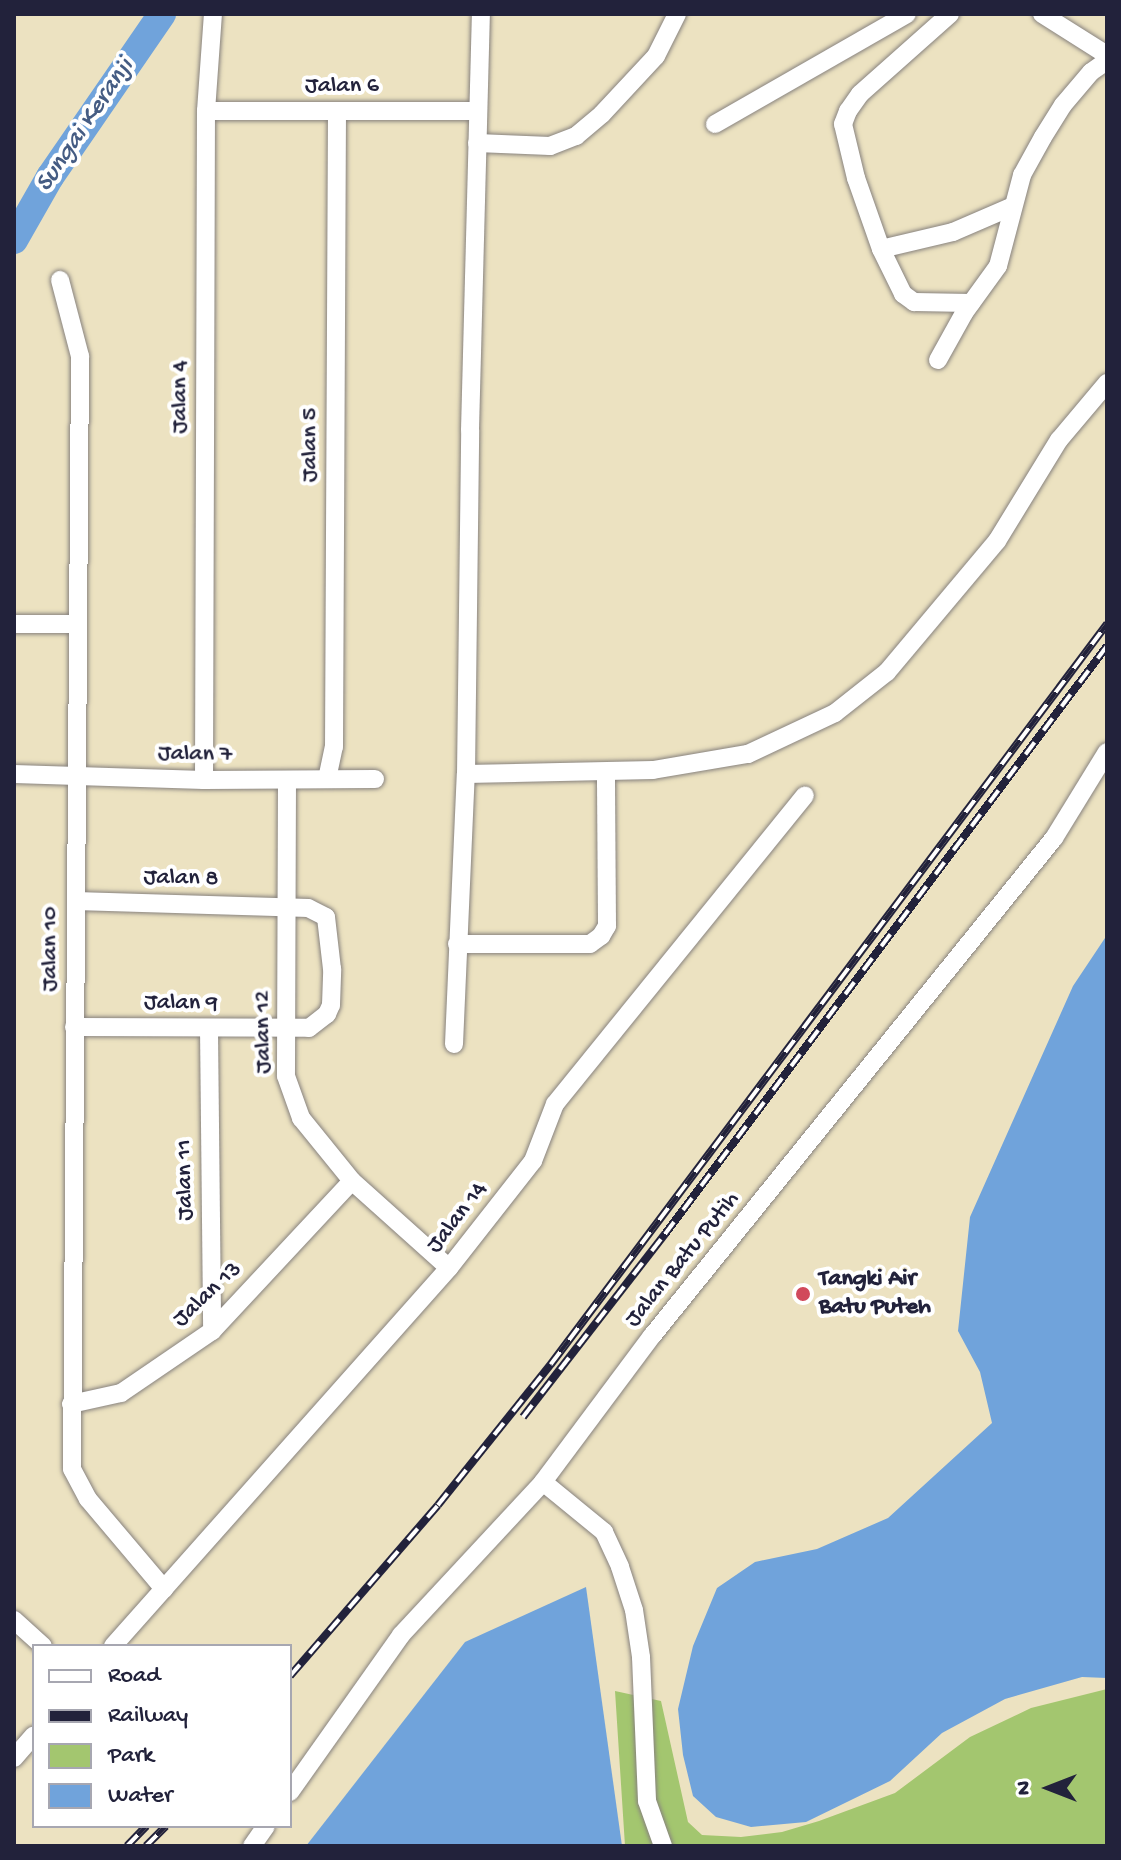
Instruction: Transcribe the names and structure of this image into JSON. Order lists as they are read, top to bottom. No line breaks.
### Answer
{"streets":{"street":["Jalan 6","Jalan 4","Jalan 5","Jalan 7","Jalan 8","Jalan 10","Jalan 9","Jalan 12","Jalan 11","Jalan 14","Jalan Batu Putih","Jalan 13"]},"crossings":[["Jalan 6","Jalan 4"],["Jalan 6","Jalan 5"],["Jalan 4","Jalan 7"],["Jalan 5","Jalan 7"],["Jalan 7","Jalan 10"],["Jalan 7","Jalan 12"],["Jalan 8","Jalan 10"],["Jalan 8","Jalan 9"],["Jalan 8","Jalan 12"],["Jalan 10","Jalan 9"],["Jalan 10","Jalan 14"],["Jalan 10","Jalan 13"],["Jalan 9","Jalan 12"],["Jalan 9","Jalan 11"],["Jalan 12","Jalan 14"],["Jalan 12","Jalan 13"],["Jalan 11","Jalan 13"]],"water":["Sungai Keranji"],"places":["Tangki Air Batu Puteh"],"legend":["Road","Railway","Park","Water"],"north":"left"}
